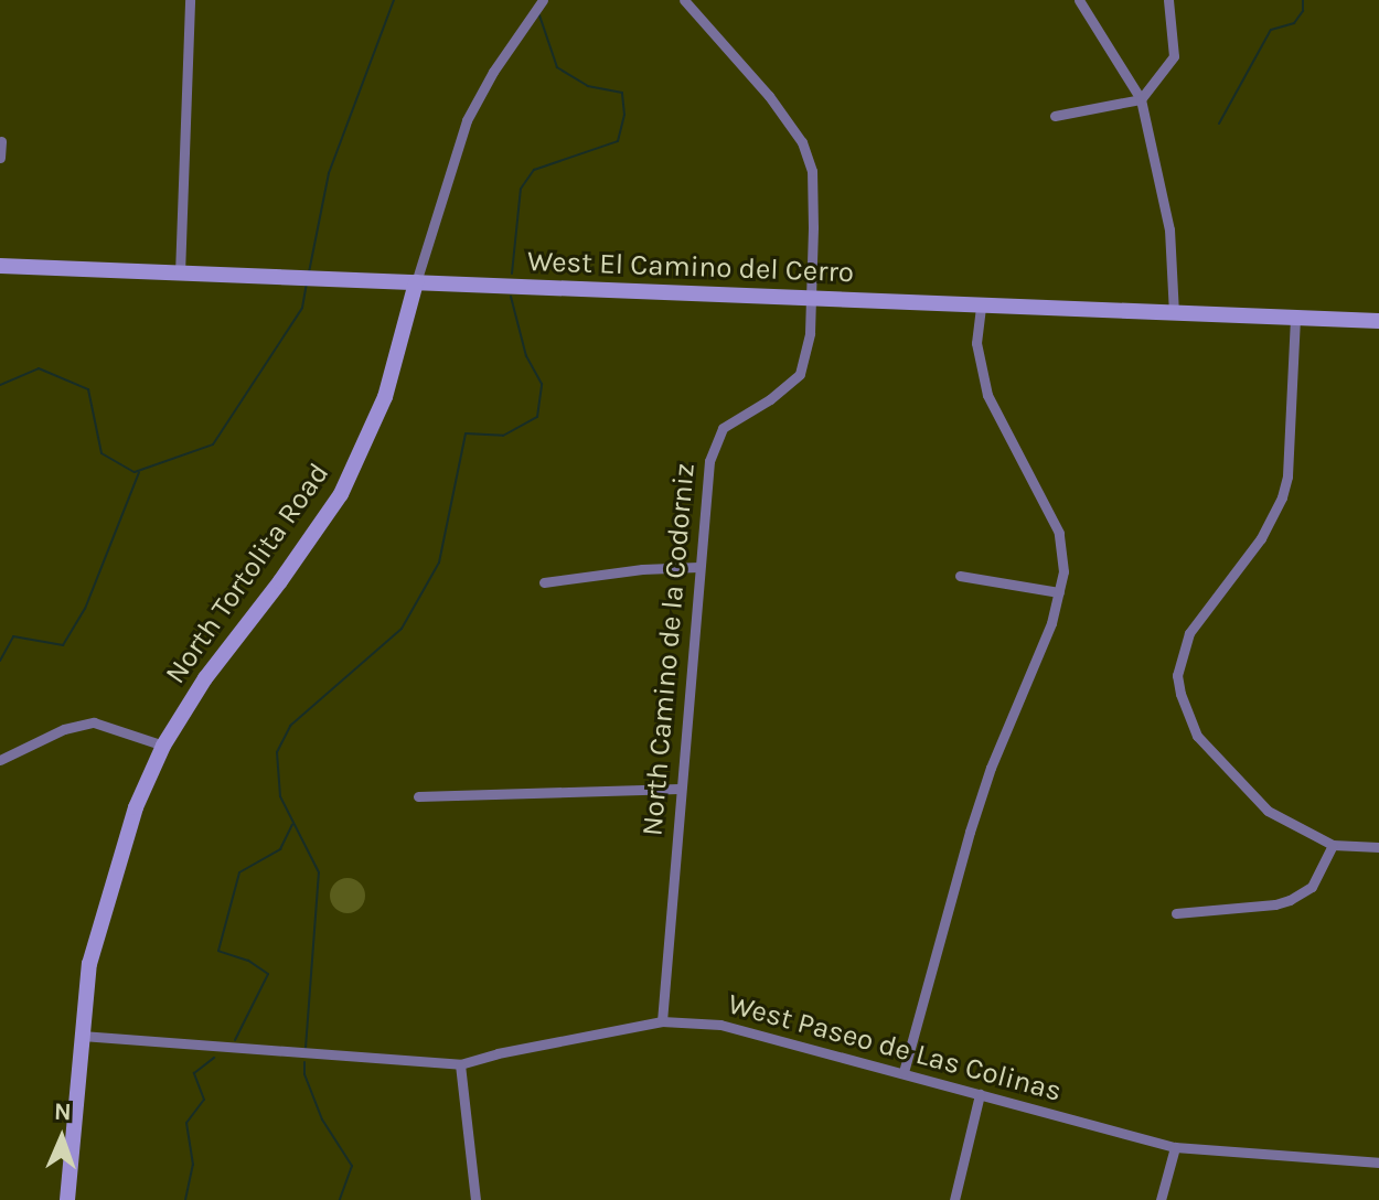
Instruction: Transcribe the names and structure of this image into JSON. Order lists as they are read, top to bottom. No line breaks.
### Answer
{"streets":{"street":["West El Camino del Cerro","North Tortolita Road","North Camino de la Codorniz","West Paseo de Las Colinas"]},"crossings":[["West El Camino del Cerro","North Tortolita Road"],["West El Camino del Cerro","North Camino de la Codorniz"],["North Tortolita Road","West Paseo de Las Colinas"],["North Camino de la Codorniz","West Paseo de Las Colinas"]],"north":"top"}
